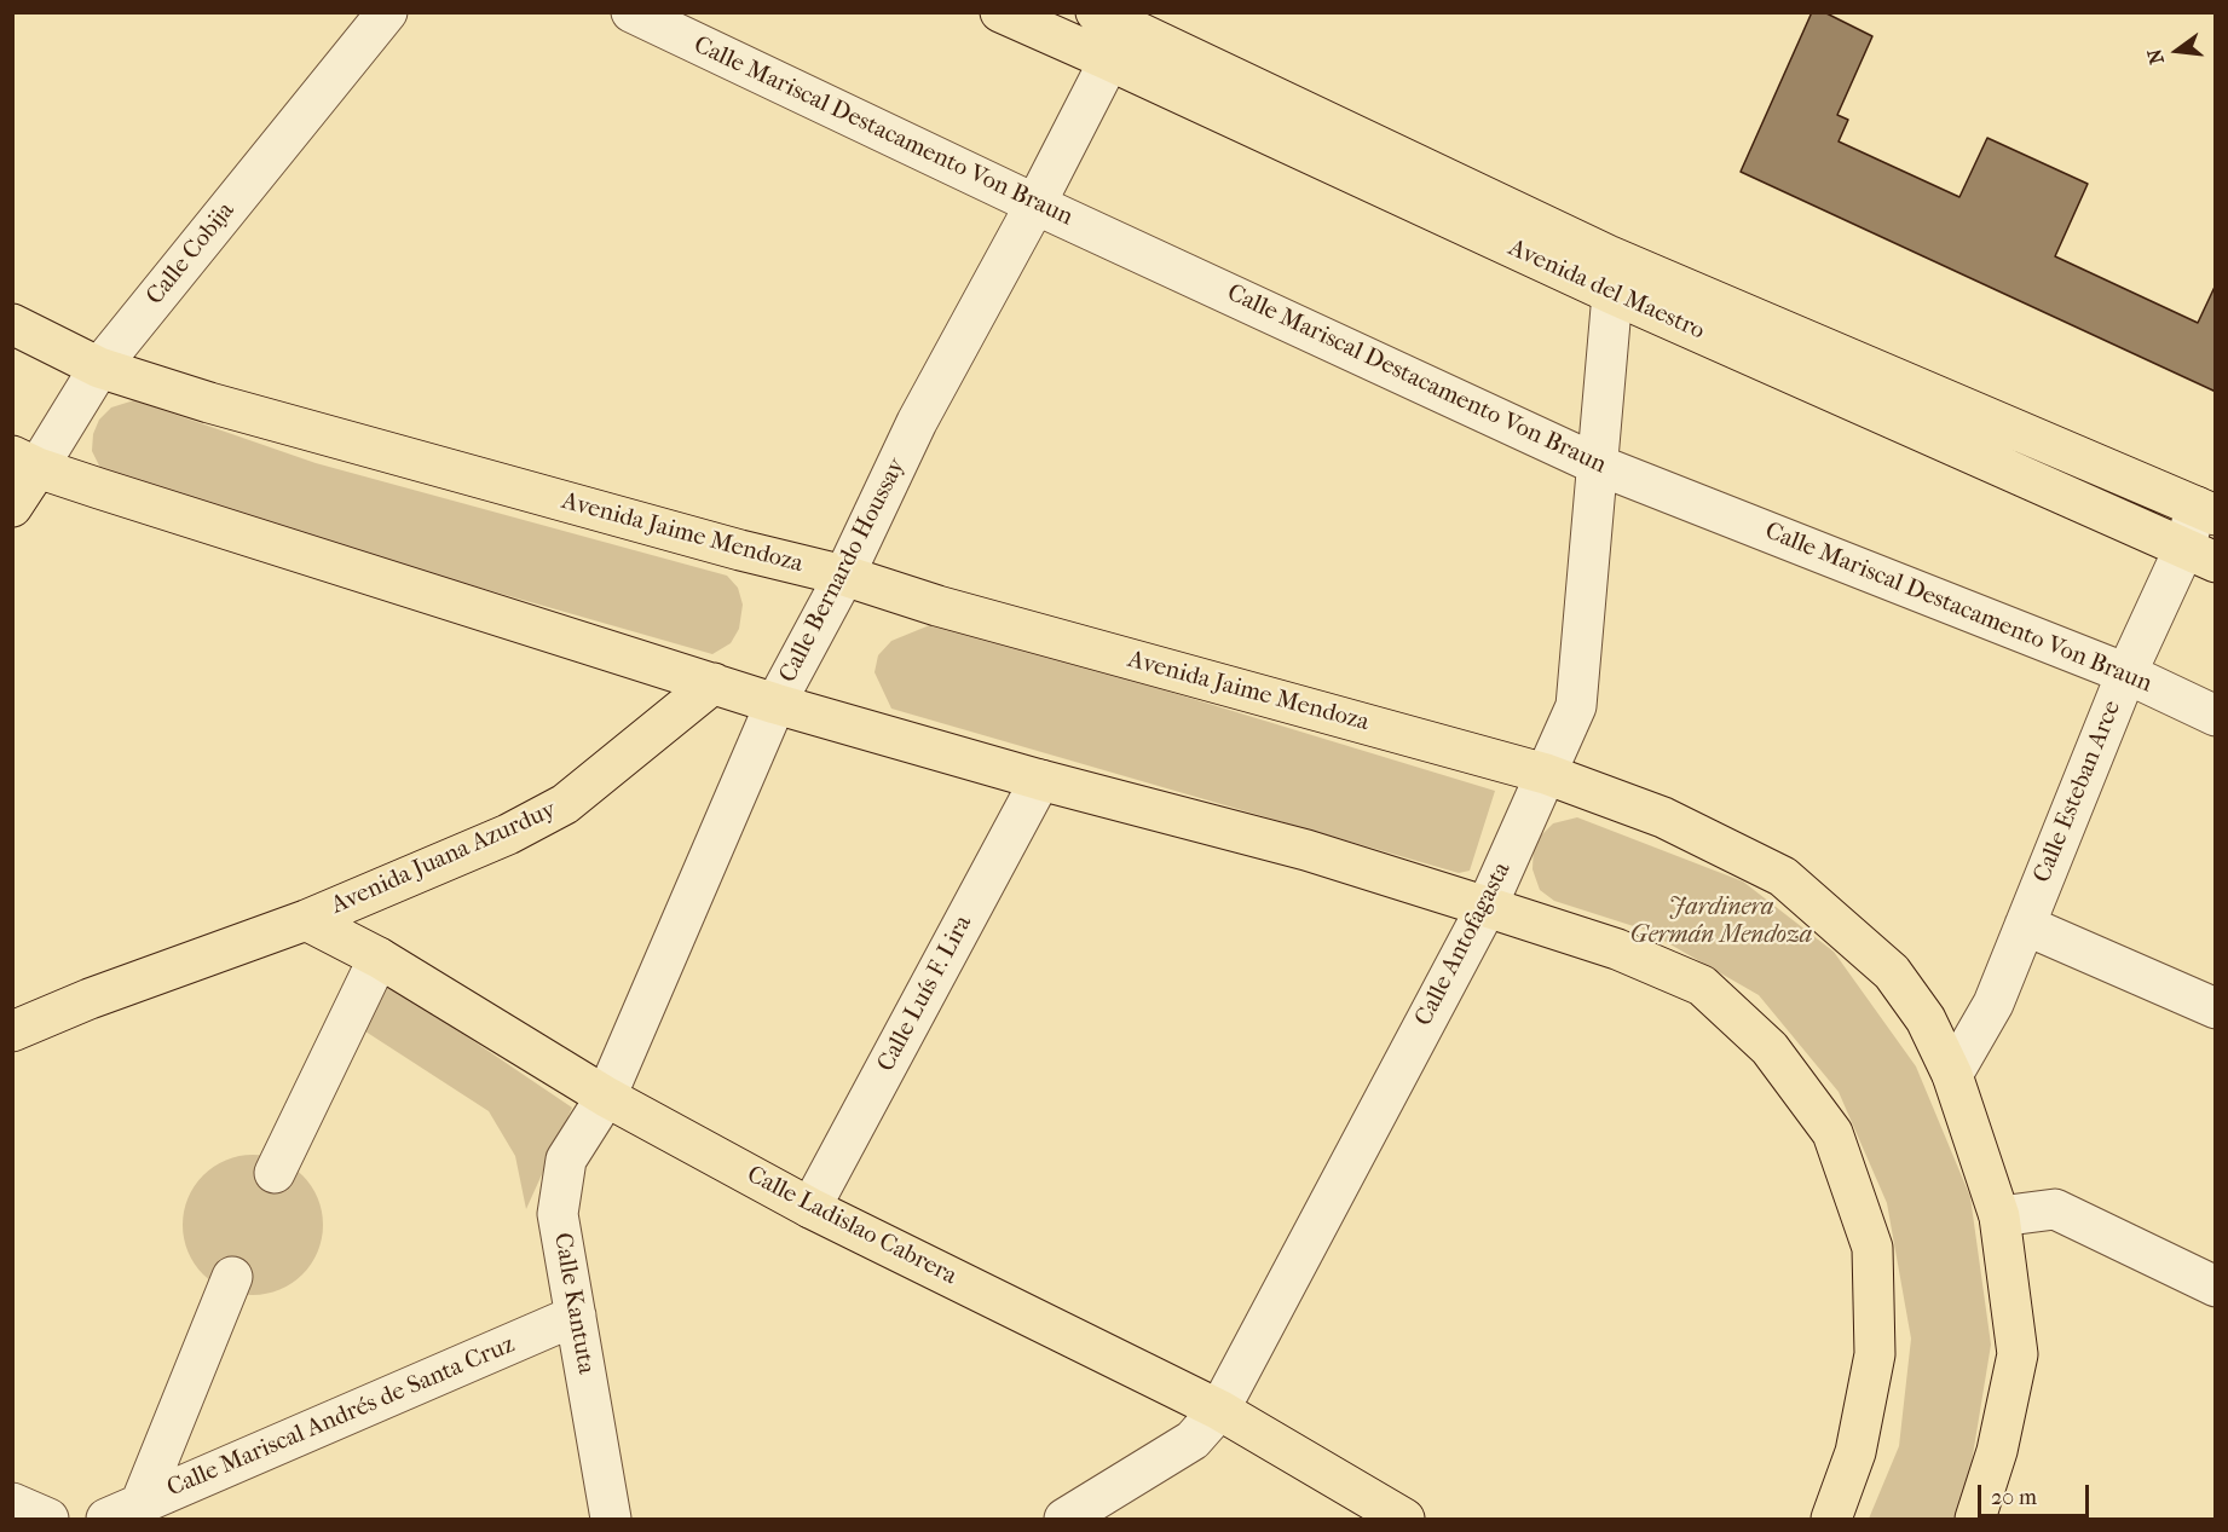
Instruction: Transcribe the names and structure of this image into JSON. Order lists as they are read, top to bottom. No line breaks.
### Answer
{"streets":{"main road":["Calle Cobija","Avenida del Maestro","Avenida Jaime Mendoza","Avenida Juana Azurduy","Calle Ladislao Cabrera"],"street":["Calle Mariscal Destacamento Von Braun","Calle Bernardo Houssay","Calle Esteban Arce","Calle Antofagasta","Calle Luís F. Lira","Calle Kantuta","Calle Mariscal Andrés de Santa Cruz"]},"crossings":[["Calle Mariscal Destacamento Von Braun","Calle Bernardo Houssay"],["Calle Mariscal Destacamento Von Braun","Calle Esteban Arce"],["Calle Mariscal Destacamento Von Braun","Calle Antofagasta"],["Calle Cobija","Avenida Jaime Mendoza"],["Avenida del Maestro","Calle Bernardo Houssay"],["Avenida del Maestro","Calle Esteban Arce"],["Avenida del Maestro","Calle Antofagasta"],["Avenida Jaime Mendoza","Calle Bernardo Houssay"],["Avenida Jaime Mendoza","Calle Esteban Arce"],["Avenida Jaime Mendoza","Calle Antofagasta"],["Calle Bernardo Houssay","Calle Ladislao Cabrera"],["Calle Bernardo Houssay","Calle Kantuta"],["Avenida Juana Azurduy","Calle Ladislao Cabrera"],["Calle Antofagasta","Calle Ladislao Cabrera"],["Calle Luís F. Lira","Calle Ladislao Cabrera"],["Calle Ladislao Cabrera","Calle Kantuta"],["Calle Kantuta","Calle Mariscal Andrés de Santa Cruz"]],"parks":["Jardinera Germán Mendoza"],"scale_bar":"20 m","north":"left"}
